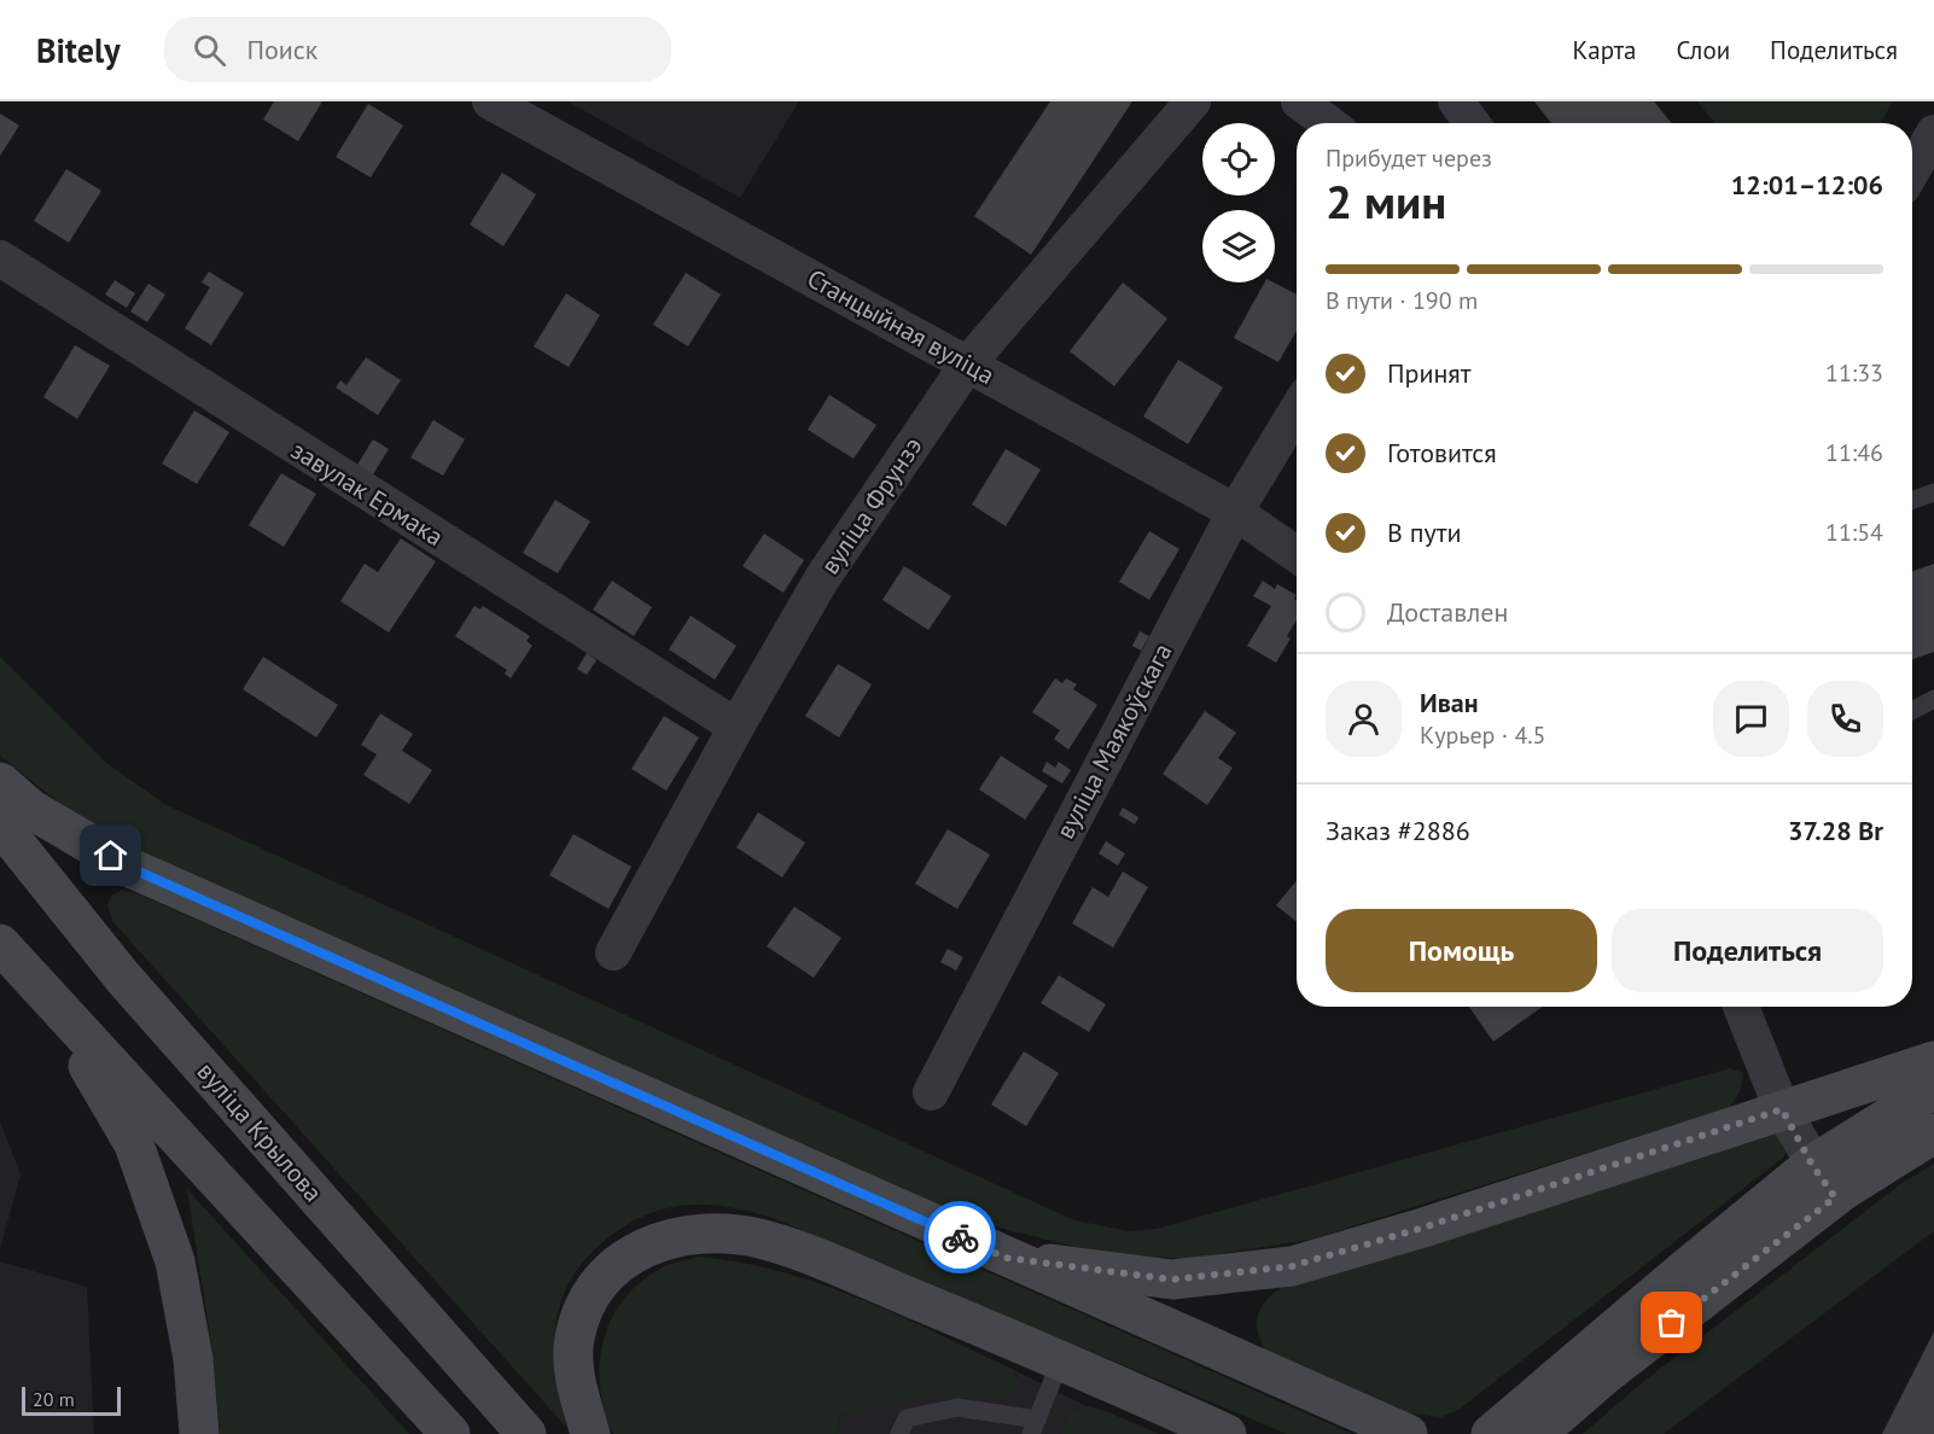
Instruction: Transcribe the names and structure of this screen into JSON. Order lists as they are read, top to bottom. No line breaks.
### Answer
{"streets":{"main road":["вуліца Крылова"],"street":["Станцыйная вуліца","завулак Ермака","вуліца Фрунзэ","вуліца Маякоўскага"]},"crossings":[["Станцыйная вуліца","вуліца Фрунзэ"],["Станцыйная вуліца","вуліца Маякоўскага"],["завулак Ермака","вуліца Фрунзэ"]],"scale_bar":"20 m","page":{"header":"Bitely","search":"Поиск","nav":["Карта","Слои","Поделиться"],"heading":["2 мин","Прибудет через","12:01–12:06"],"panel":["Иван","Курьер · 4.5","Заказ #2886","37.28 Br"],"bar":"В пути · 190 m","list":[["Принят","11:33"],["Готовится","11:46"],["В пути","11:54"],"Доставлен"],"buttons":["Помощь","Поделиться"],"scale":"20 m"}}
